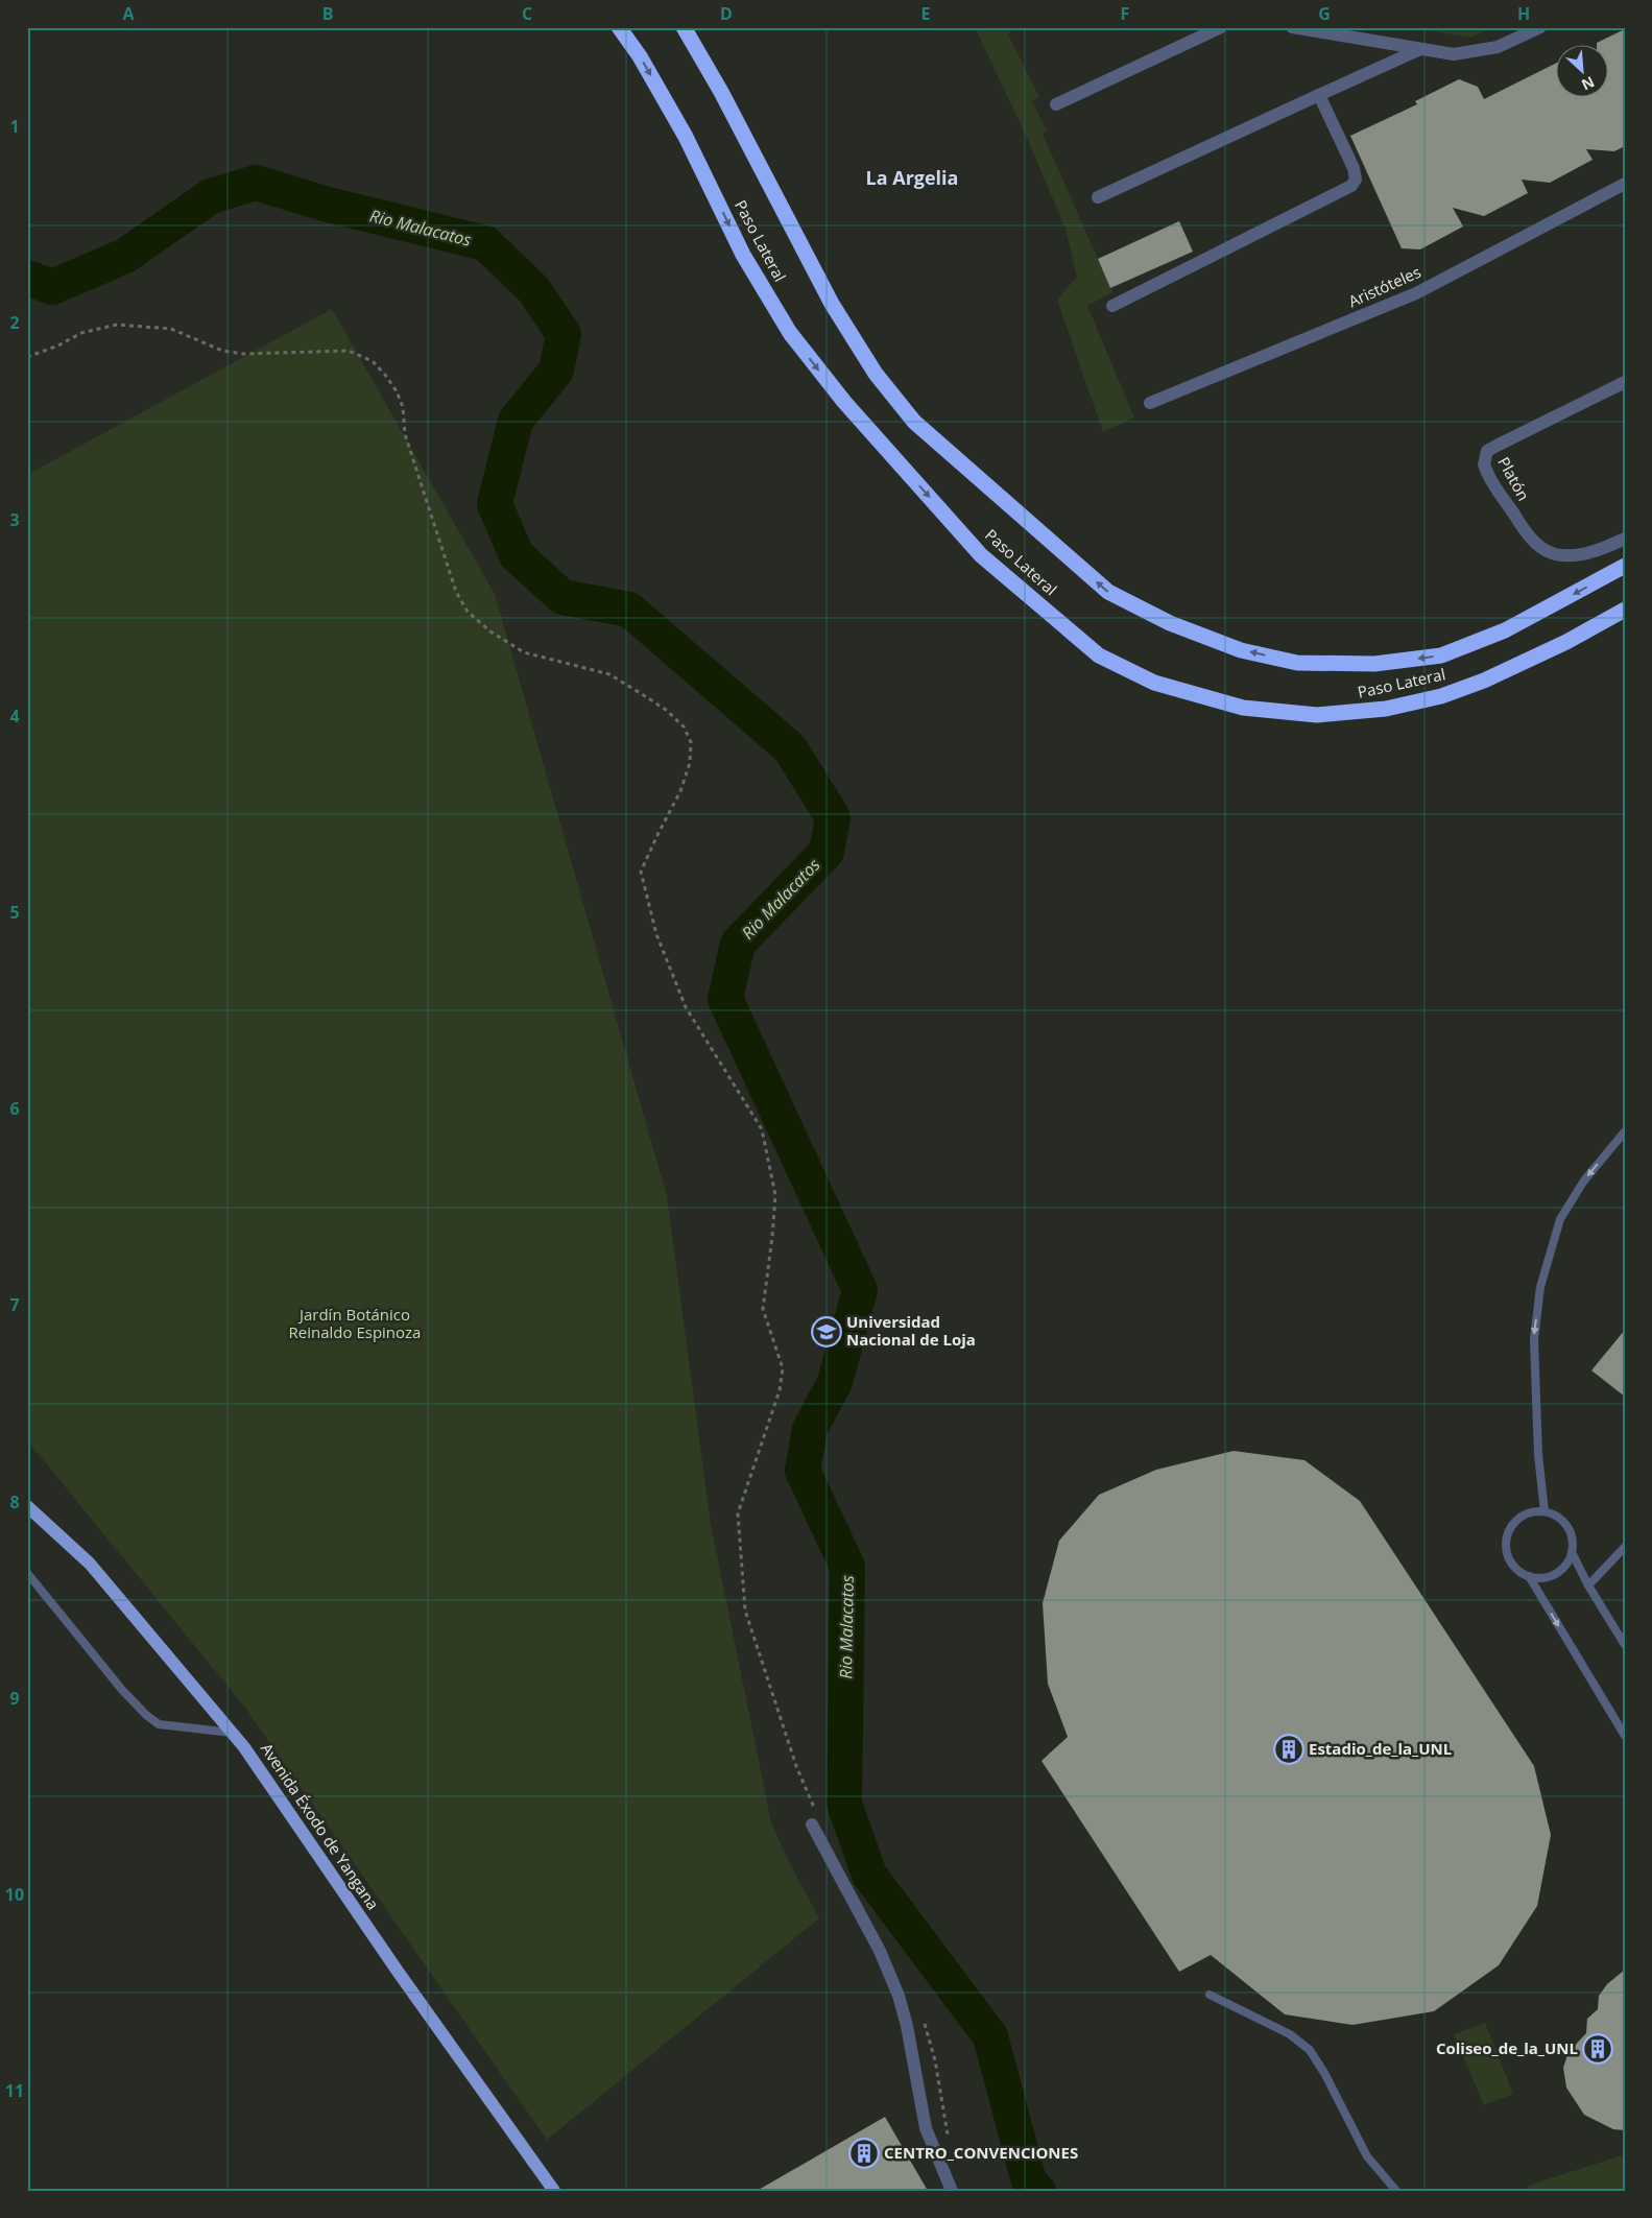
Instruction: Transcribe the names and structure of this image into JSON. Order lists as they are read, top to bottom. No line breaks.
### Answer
{"streets":{"highway":["Paso Lateral"],"main road":["Avenida Éxodo de Yangana"],"street":["Aristóteles","Platón"]},"districts":["La Argelia"],"water":["Rio Malacatos"],"parks":["Jardín Botánico Reinaldo Espinoza"],"places":{"school or university":["Universidad Nacional de Loja"],"building":["Estadio_de_la_UNL","Coliseo_de_la_UNL","CENTRO_CONVENCIONES"]},"north":"bottom right","grid":{"columns":["A","B","C","D","E","F","G","H"],"rows":["1","2","3","4","5","6","7","8","9","10","11"]}}
